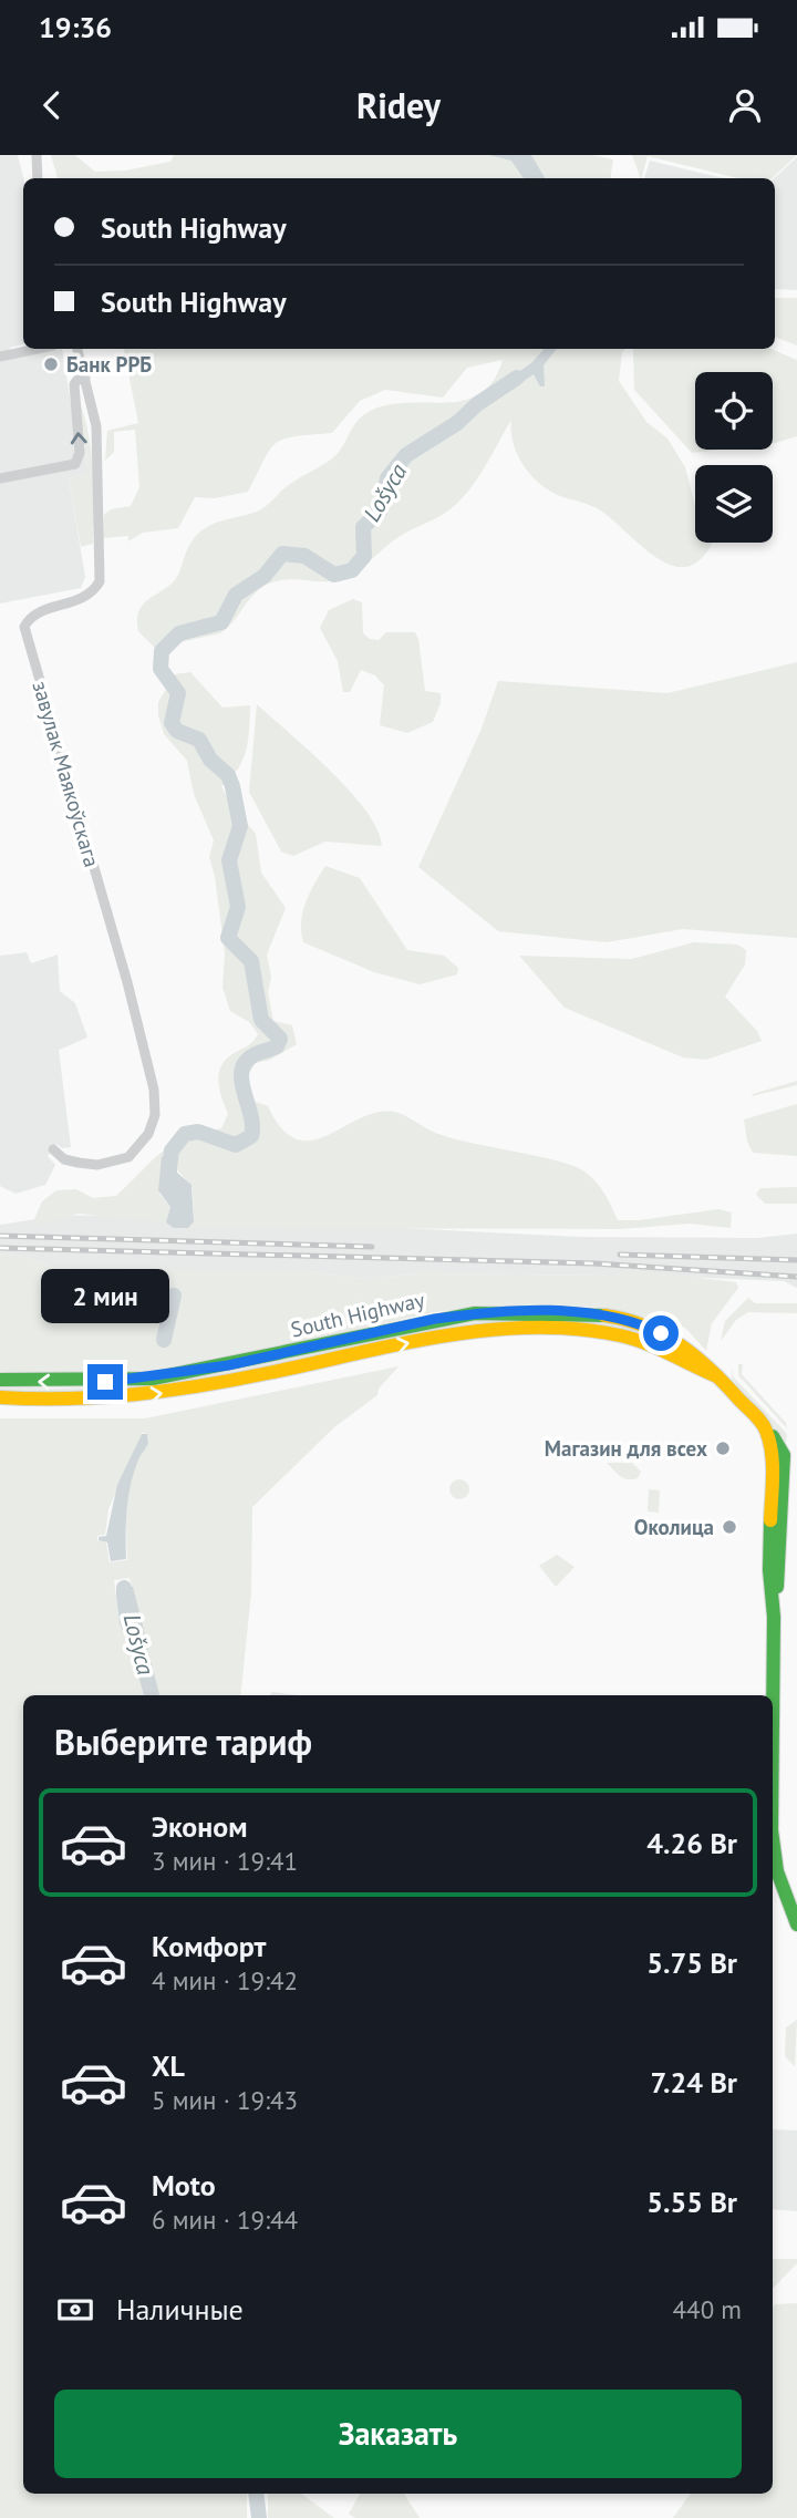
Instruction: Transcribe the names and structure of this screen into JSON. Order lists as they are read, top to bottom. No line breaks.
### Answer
{"streets":{"main road":["South Highway"],"street":["завулак Маякоўскага"]},"water":["Lošyca"],"places":["Банк РРБ","Магазин для всех","Околица"],"page":{"status":"19:36","header":"Ridey","banner":["South Highway","South Highway"],"bubble":"2 мин","heading":"Выберите тариф","list":[{"name":"Эконом","note":"3 мин · 19:41","value":"4.26 Br"},{"name":"Комфорт","note":"4 мин · 19:42","value":"5.75 Br"},{"name":"XL","note":"5 мин · 19:43","value":"7.24 Br"},{"name":"Moto","note":"6 мин · 19:44","value":"5.55 Br"}],"pay":["Наличные","440 m"],"buttons":"Заказать"}}
